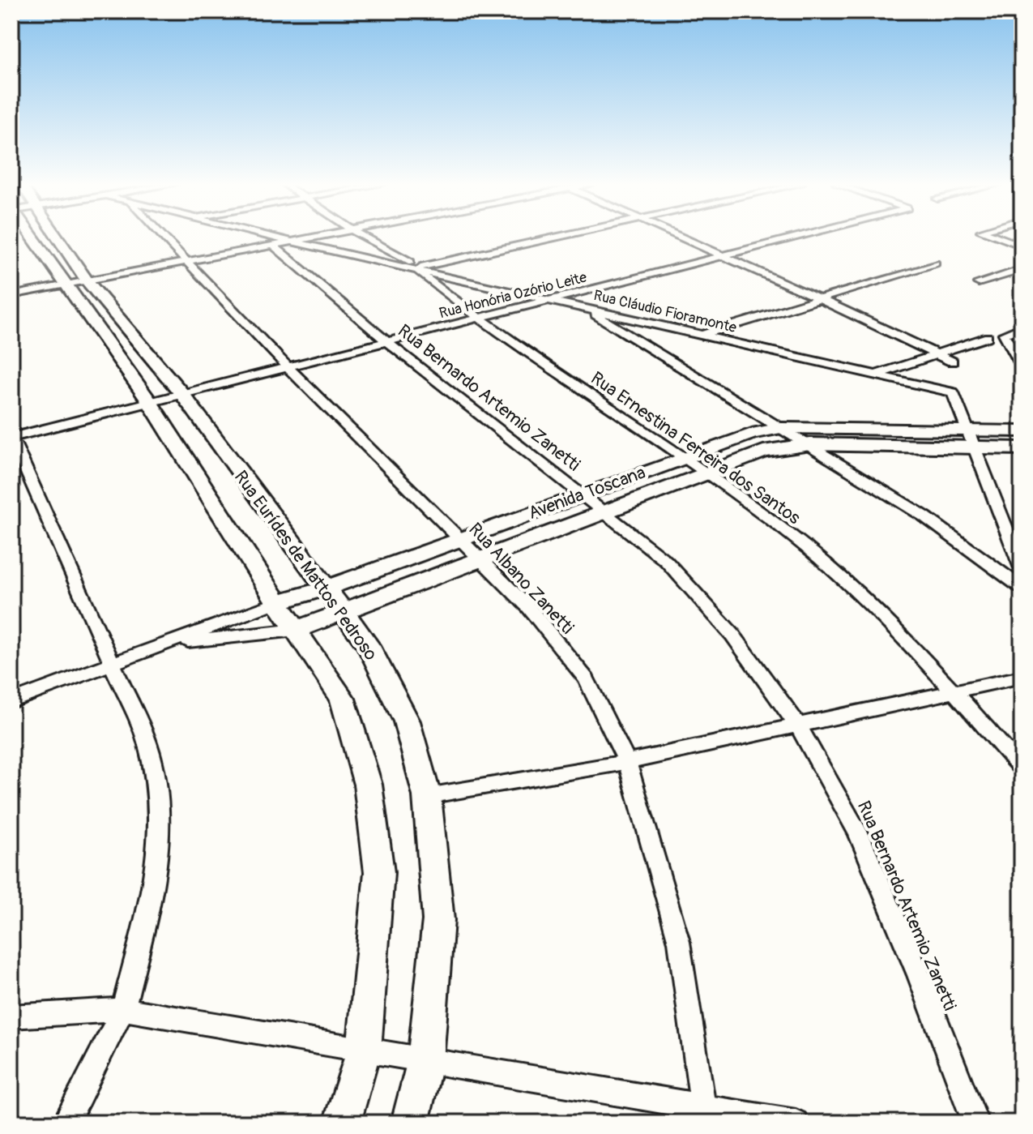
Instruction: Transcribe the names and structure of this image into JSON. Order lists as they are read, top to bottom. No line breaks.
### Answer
{"streets":{"street":["Rua Honória Ozório Leite","Rua Cláudio Fioramonte","Rua Bernardo Artemio Zanetti","Rua Ernestina Ferreira dos Santos","Avenida Toscana","Rua Eurídes de Mattos Pedroso","Rua Albano Zanetti"]},"crossings":[["Rua Honória Ozório Leite","Rua Cláudio Fioramonte"],["Rua Honória Ozório Leite","Rua Bernardo Artemio Zanetti"],["Rua Honória Ozório Leite","Rua Ernestina Ferreira dos Santos"],["Rua Honória Ozório Leite","Rua Eurídes de Mattos Pedroso"],["Rua Honória Ozório Leite","Rua Albano Zanetti"],["Rua Cláudio Fioramonte","Rua Bernardo Artemio Zanetti"],["Rua Cláudio Fioramonte","Rua Ernestina Ferreira dos Santos"],["Rua Cláudio Fioramonte","Avenida Toscana"],["Rua Bernardo Artemio Zanetti","Avenida Toscana"],["Rua Ernestina Ferreira dos Santos","Avenida Toscana"],["Avenida Toscana","Rua Eurídes de Mattos Pedroso"],["Avenida Toscana","Rua Albano Zanetti"]]}
